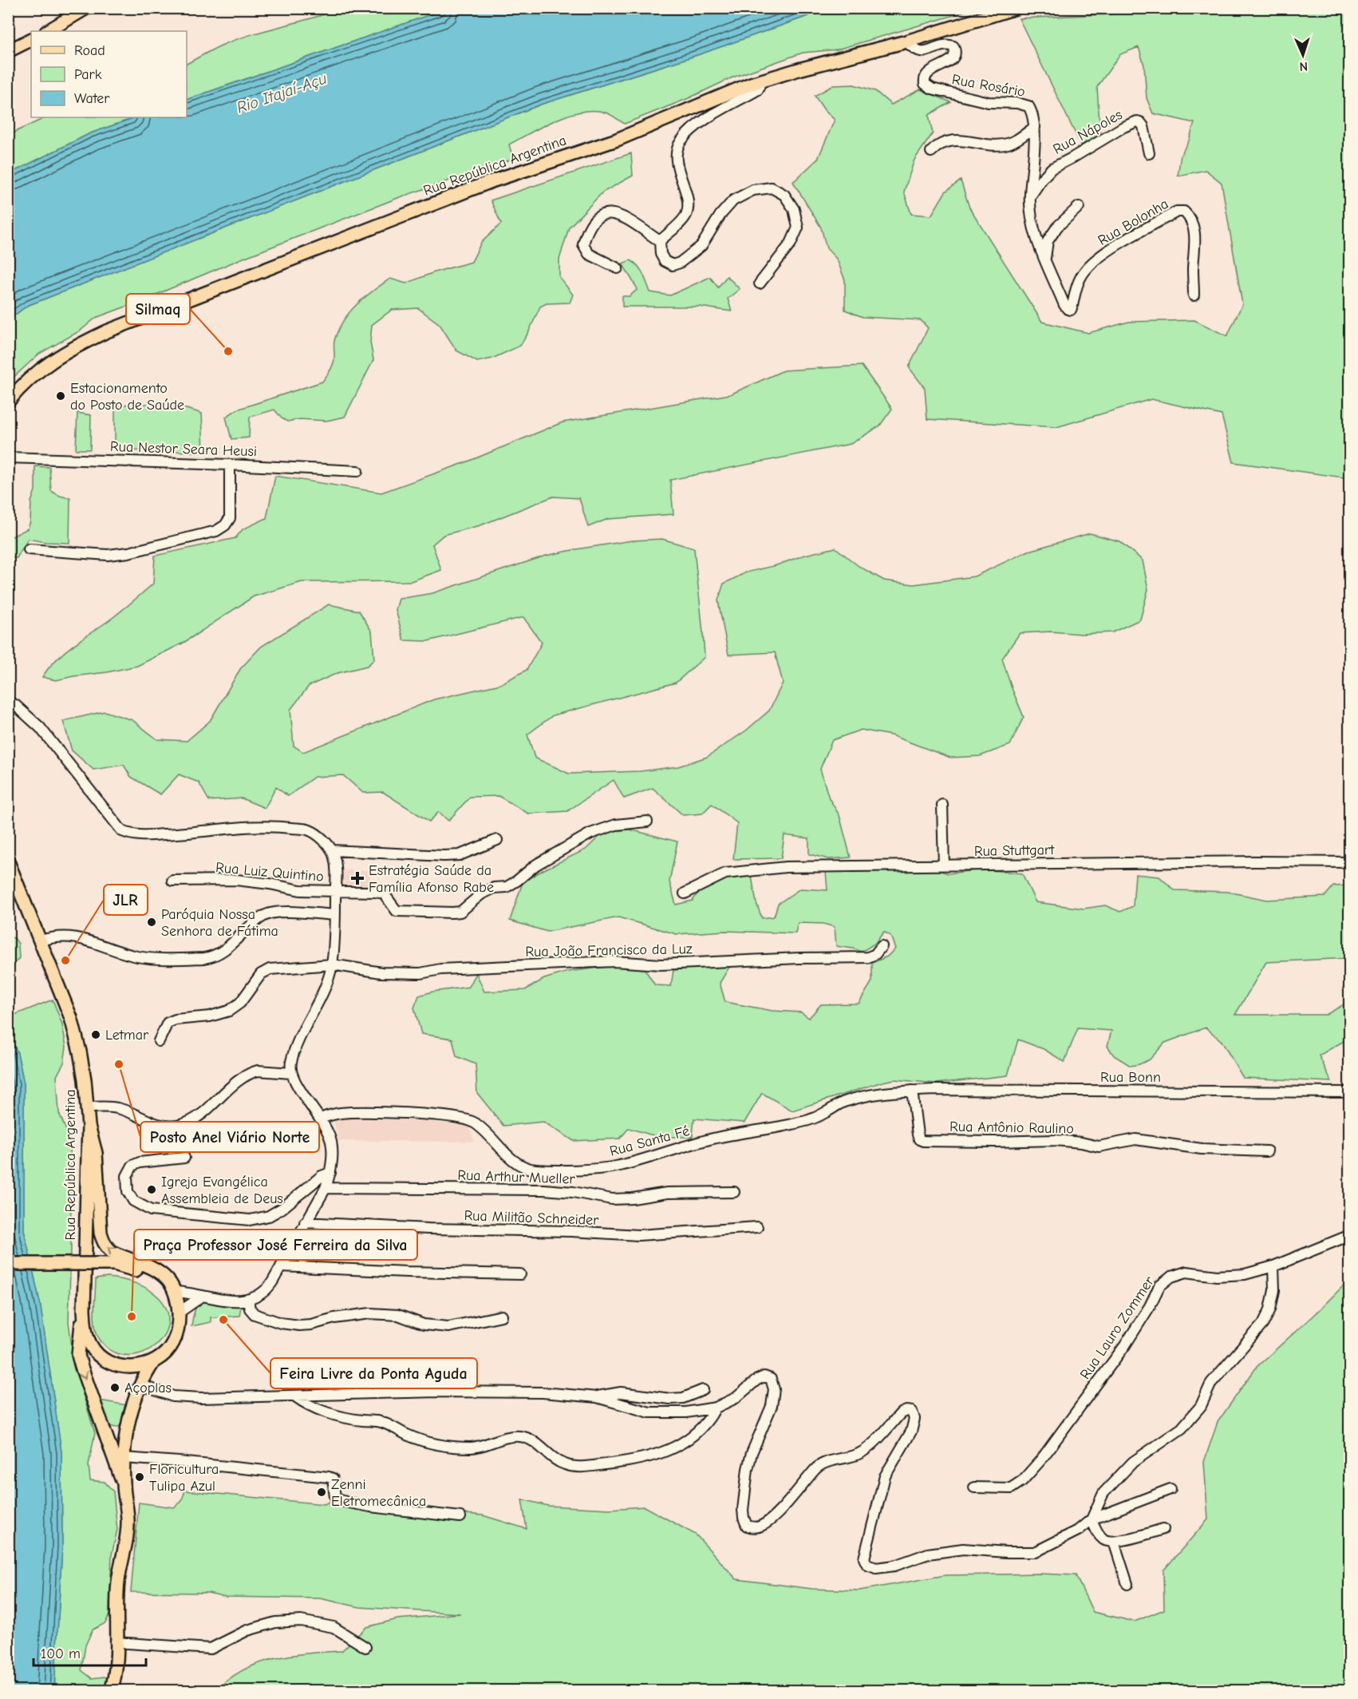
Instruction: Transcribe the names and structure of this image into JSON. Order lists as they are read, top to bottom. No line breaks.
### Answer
{"streets":{"main road":["Rua República Argentina"],"street":["Rua Rosário","Rua Nápoles","Rua Bolonha","Rua Nestor Seara Heusi","Rua Stuttgart","Rua Luiz Quintino","Rua João Francisco da Luz","Rua Bonn","Rua Antônio Raulino","Rua Santa Fé","Rua Arthur Mueller","Rua Militão Schneider","Rua Lauro Zommer"]},"crossings":[["Rua Rosário","Rua Nápoles"],["Rua Rosário","Rua República Argentina"],["Rua Rosário","Rua Bolonha"],["Rua Bonn","Rua Antônio Raulino"],["Rua Bonn","Rua Santa Fé"],["Rua Antônio Raulino","Rua Santa Fé"]],"water":["Rio Itajaí-Açu"],"places":{"other":["Silmaq","Estacionamento do Posto de Saúde","Paróquia Nossa Senhora de Fátima","JLR","Letmar","Posto Anel Viário Norte","Igreja Evangélica Assembleia de Deus","Praça Professor José Ferreira da Silva","Feira Livre da Ponta Aguda","Açoplas","Floricultura Tulipa Azul","Zenni Eletromecânica"],"health":["Estratégia Saúde da Família Afonso Rabe"]},"legend":["Road","Park","Water"],"scale_bar":"100 m","north":"bottom"}
